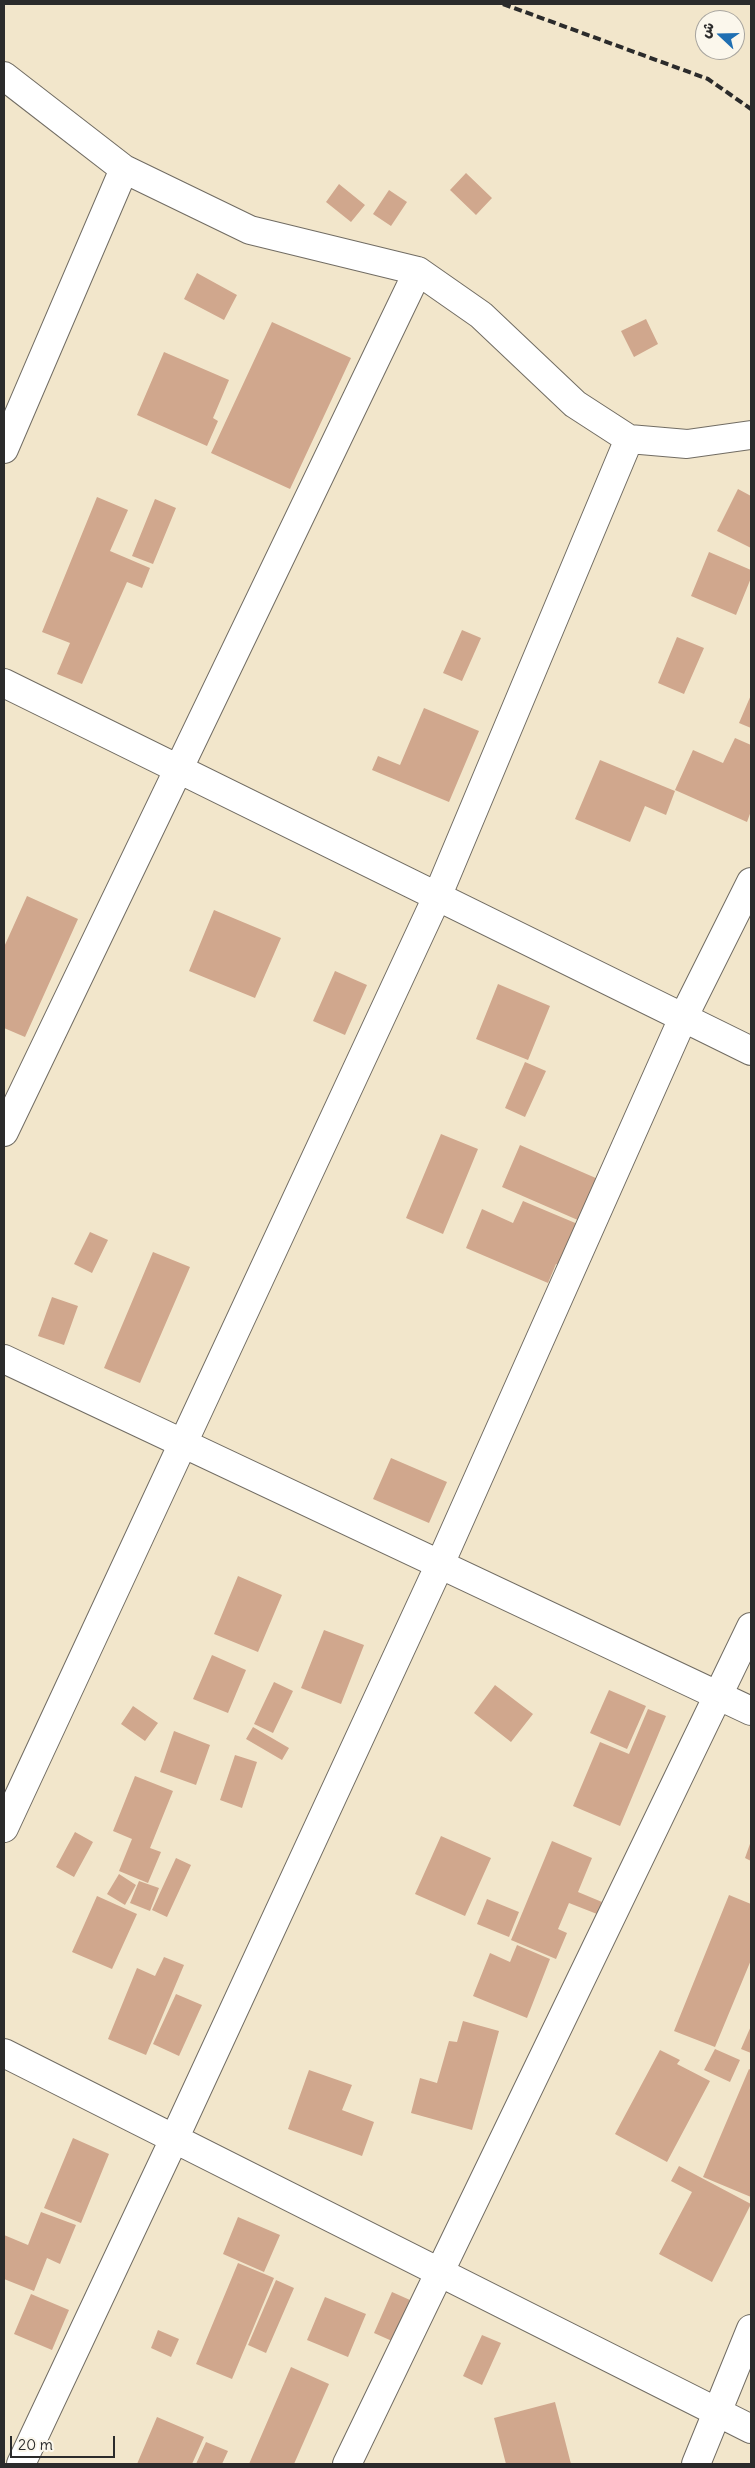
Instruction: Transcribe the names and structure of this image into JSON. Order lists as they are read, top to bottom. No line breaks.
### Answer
{"scale_bar":"20 m","north":"left"}
